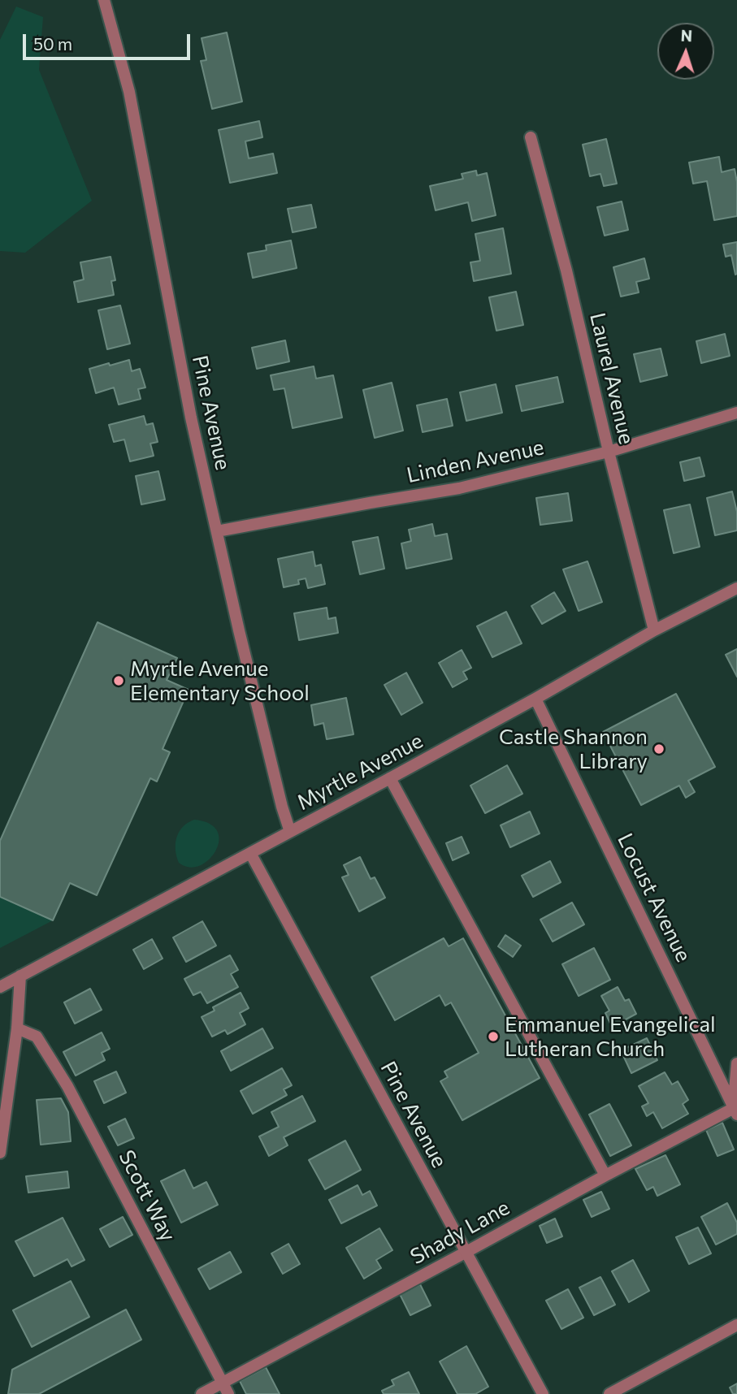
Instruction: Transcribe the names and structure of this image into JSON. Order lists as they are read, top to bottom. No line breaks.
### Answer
{"streets":{"street":["Laurel Avenue","Pine Avenue","Linden Avenue","Myrtle Avenue","Locust Avenue","Scott Way","Shady Lane"]},"crossings":[["Laurel Avenue","Linden Avenue"],["Laurel Avenue","Myrtle Avenue"],["Pine Avenue","Linden Avenue"],["Pine Avenue","Myrtle Avenue"],["Pine Avenue","Shady Lane"],["Myrtle Avenue","Locust Avenue"],["Locust Avenue","Shady Lane"],["Scott Way","Shady Lane"]],"places":["Myrtle Avenue Elementary School","Castle Shannon Library","Emmanuel Evangelical Lutheran Church"],"scale_bar":"50 m","north":"top"}
